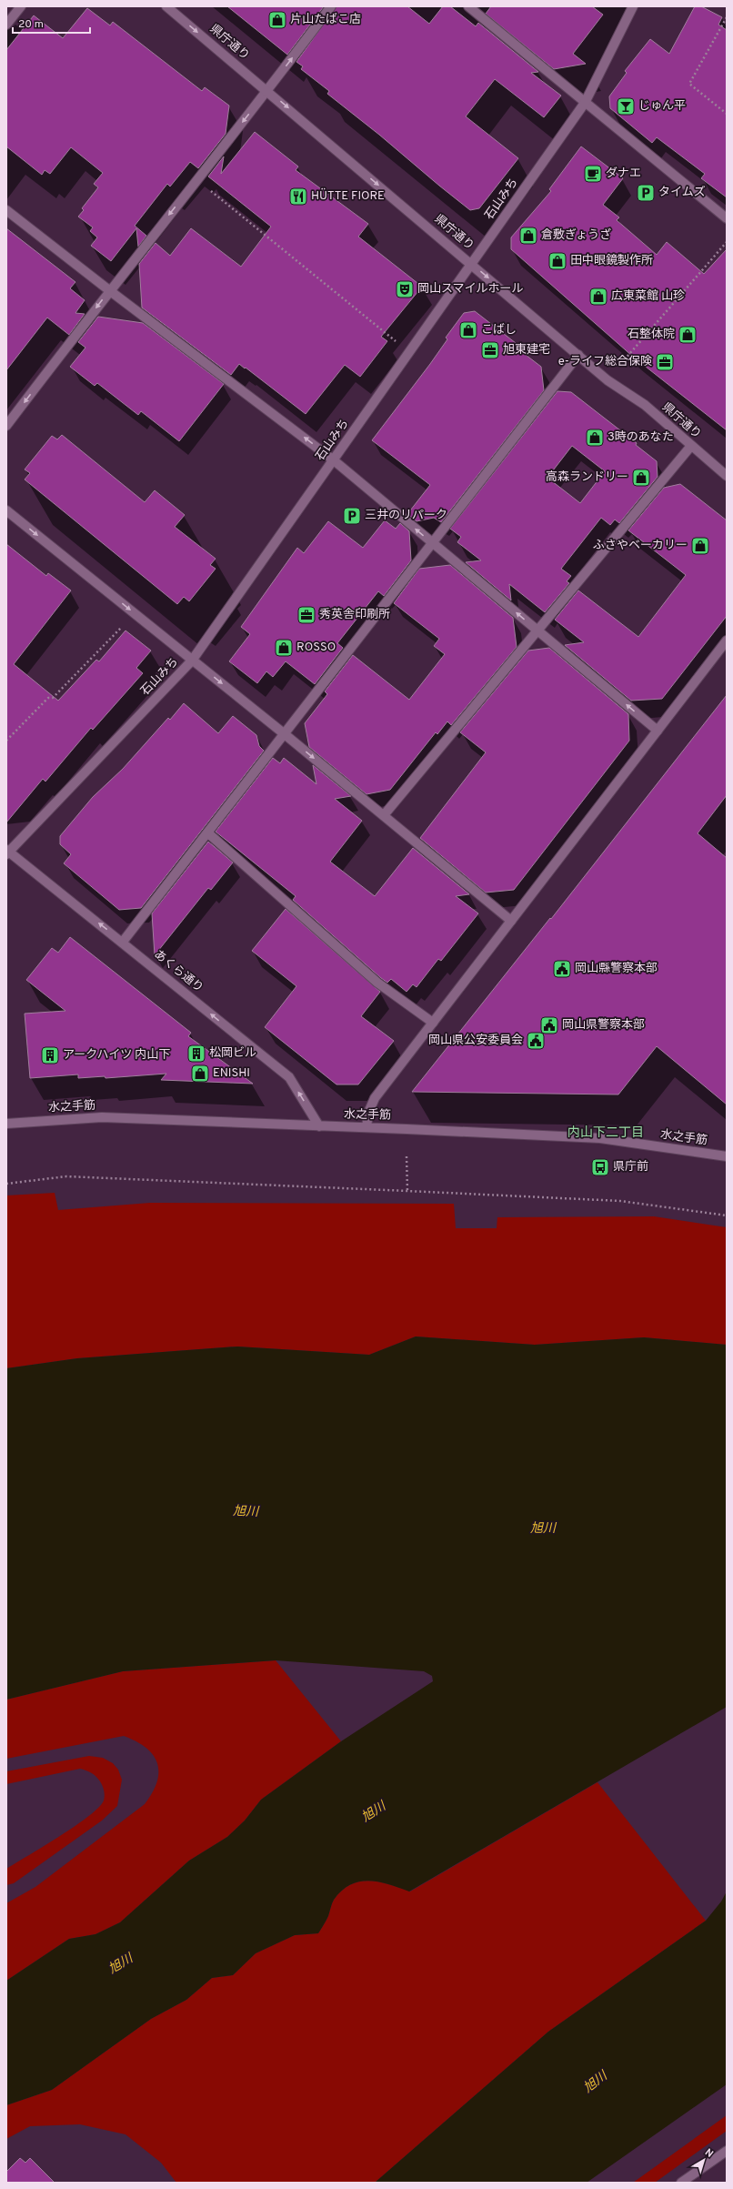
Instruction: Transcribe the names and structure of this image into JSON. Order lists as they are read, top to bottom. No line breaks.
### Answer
{"streets":{"street":["県庁通り","石山みち","あくら通り","水之手筋"]},"crossings":[["県庁通り","石山みち"],["石山みち","あくら通り"],["あくら通り","水之手筋"]],"one_way":["県庁通り","あくら通り"],"districts":["内山下二丁目"],"water":["旭川"],"places":{"shop":["片山たばこ店","倉敷ぎょうざ","田中眼鏡製作所","広東菜館 山珍","こばし","石整体院","3時のあなた","高森ランドリー","ふさやベーカリー","ROSSO","ENISHI"],"bar":["じゅん平"],"cafe":["ダナエ"],"parking":["タイムズ","三井のリパーク"],"restaurant":["HÜTTE FIORE"],"theatre":["岡山スマイルホール"],"office":["旭東建宅","e-ライフ総合保険","秀英舎印刷所"],"public building":["岡山縣警察本部","岡山県警察本部","岡山県公安委員会"],"building":["松岡ビル","アークハイツ 内山下"],"bus stop":["県庁前"]},"scale_bar":"20 m","north":"top right"}
